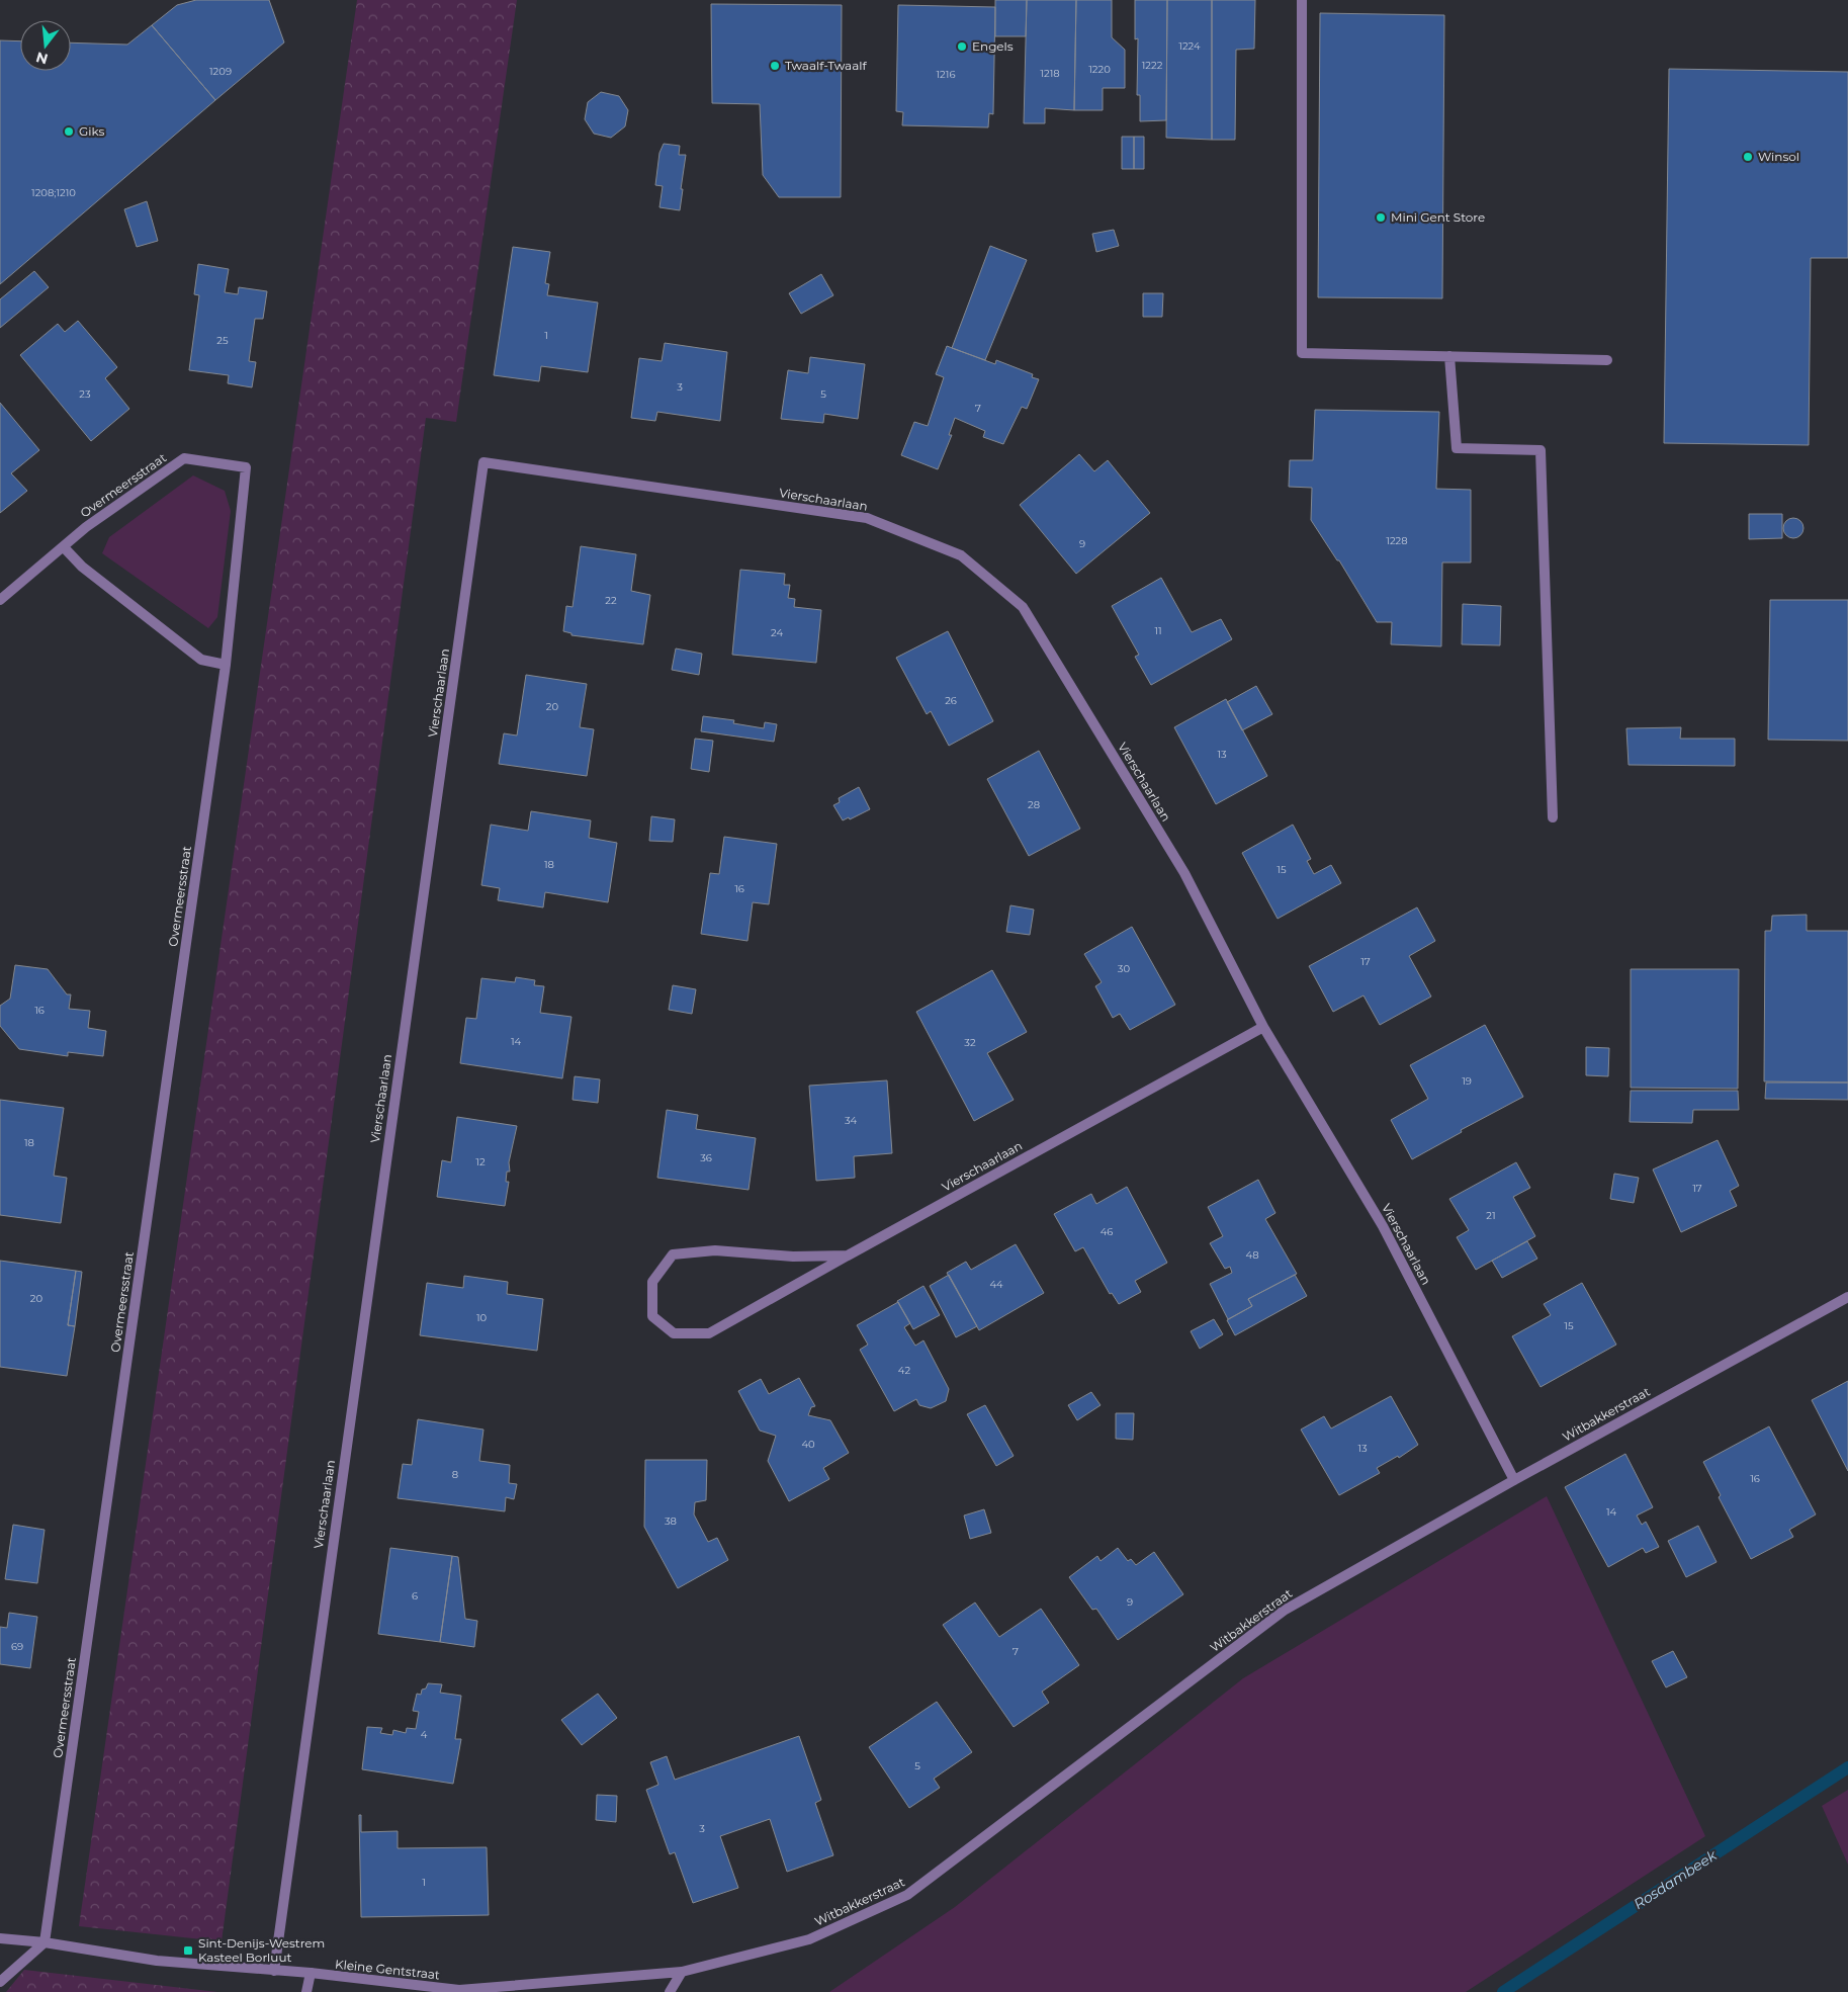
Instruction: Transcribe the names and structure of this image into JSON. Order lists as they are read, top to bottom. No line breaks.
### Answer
{"streets":{"street":["Overmeersstraat","Vierschaarlaan","Witbakkerstraat","Kleine Gentstraat"]},"crossings":[["Overmeersstraat","Kleine Gentstraat"],["Vierschaarlaan","Witbakkerstraat"],["Vierschaarlaan","Kleine Gentstraat"],["Witbakkerstraat","Kleine Gentstraat"]],"water":["Rosdambeek"],"places":{"other":["Engels","Twaalf-Twaalf","Giks","Winsol","Mini Gent Store"],"transit":["Sint-Denijs-Westrem Kasteel Borluut"]},"house_numbers":["1224","1222","1220","1209","1218","1216","1208;1210","1","25","3","23","5","7","1228","9","22","11","24","26","20","13","28","18","15","16","17","30","16","14","32","19","34","18","36","12","17","21","46","48","44","20","10","15","42","40","13","8","16","14","38","6","9","69","7","4","5","3","1"],"north":"bottom"}
